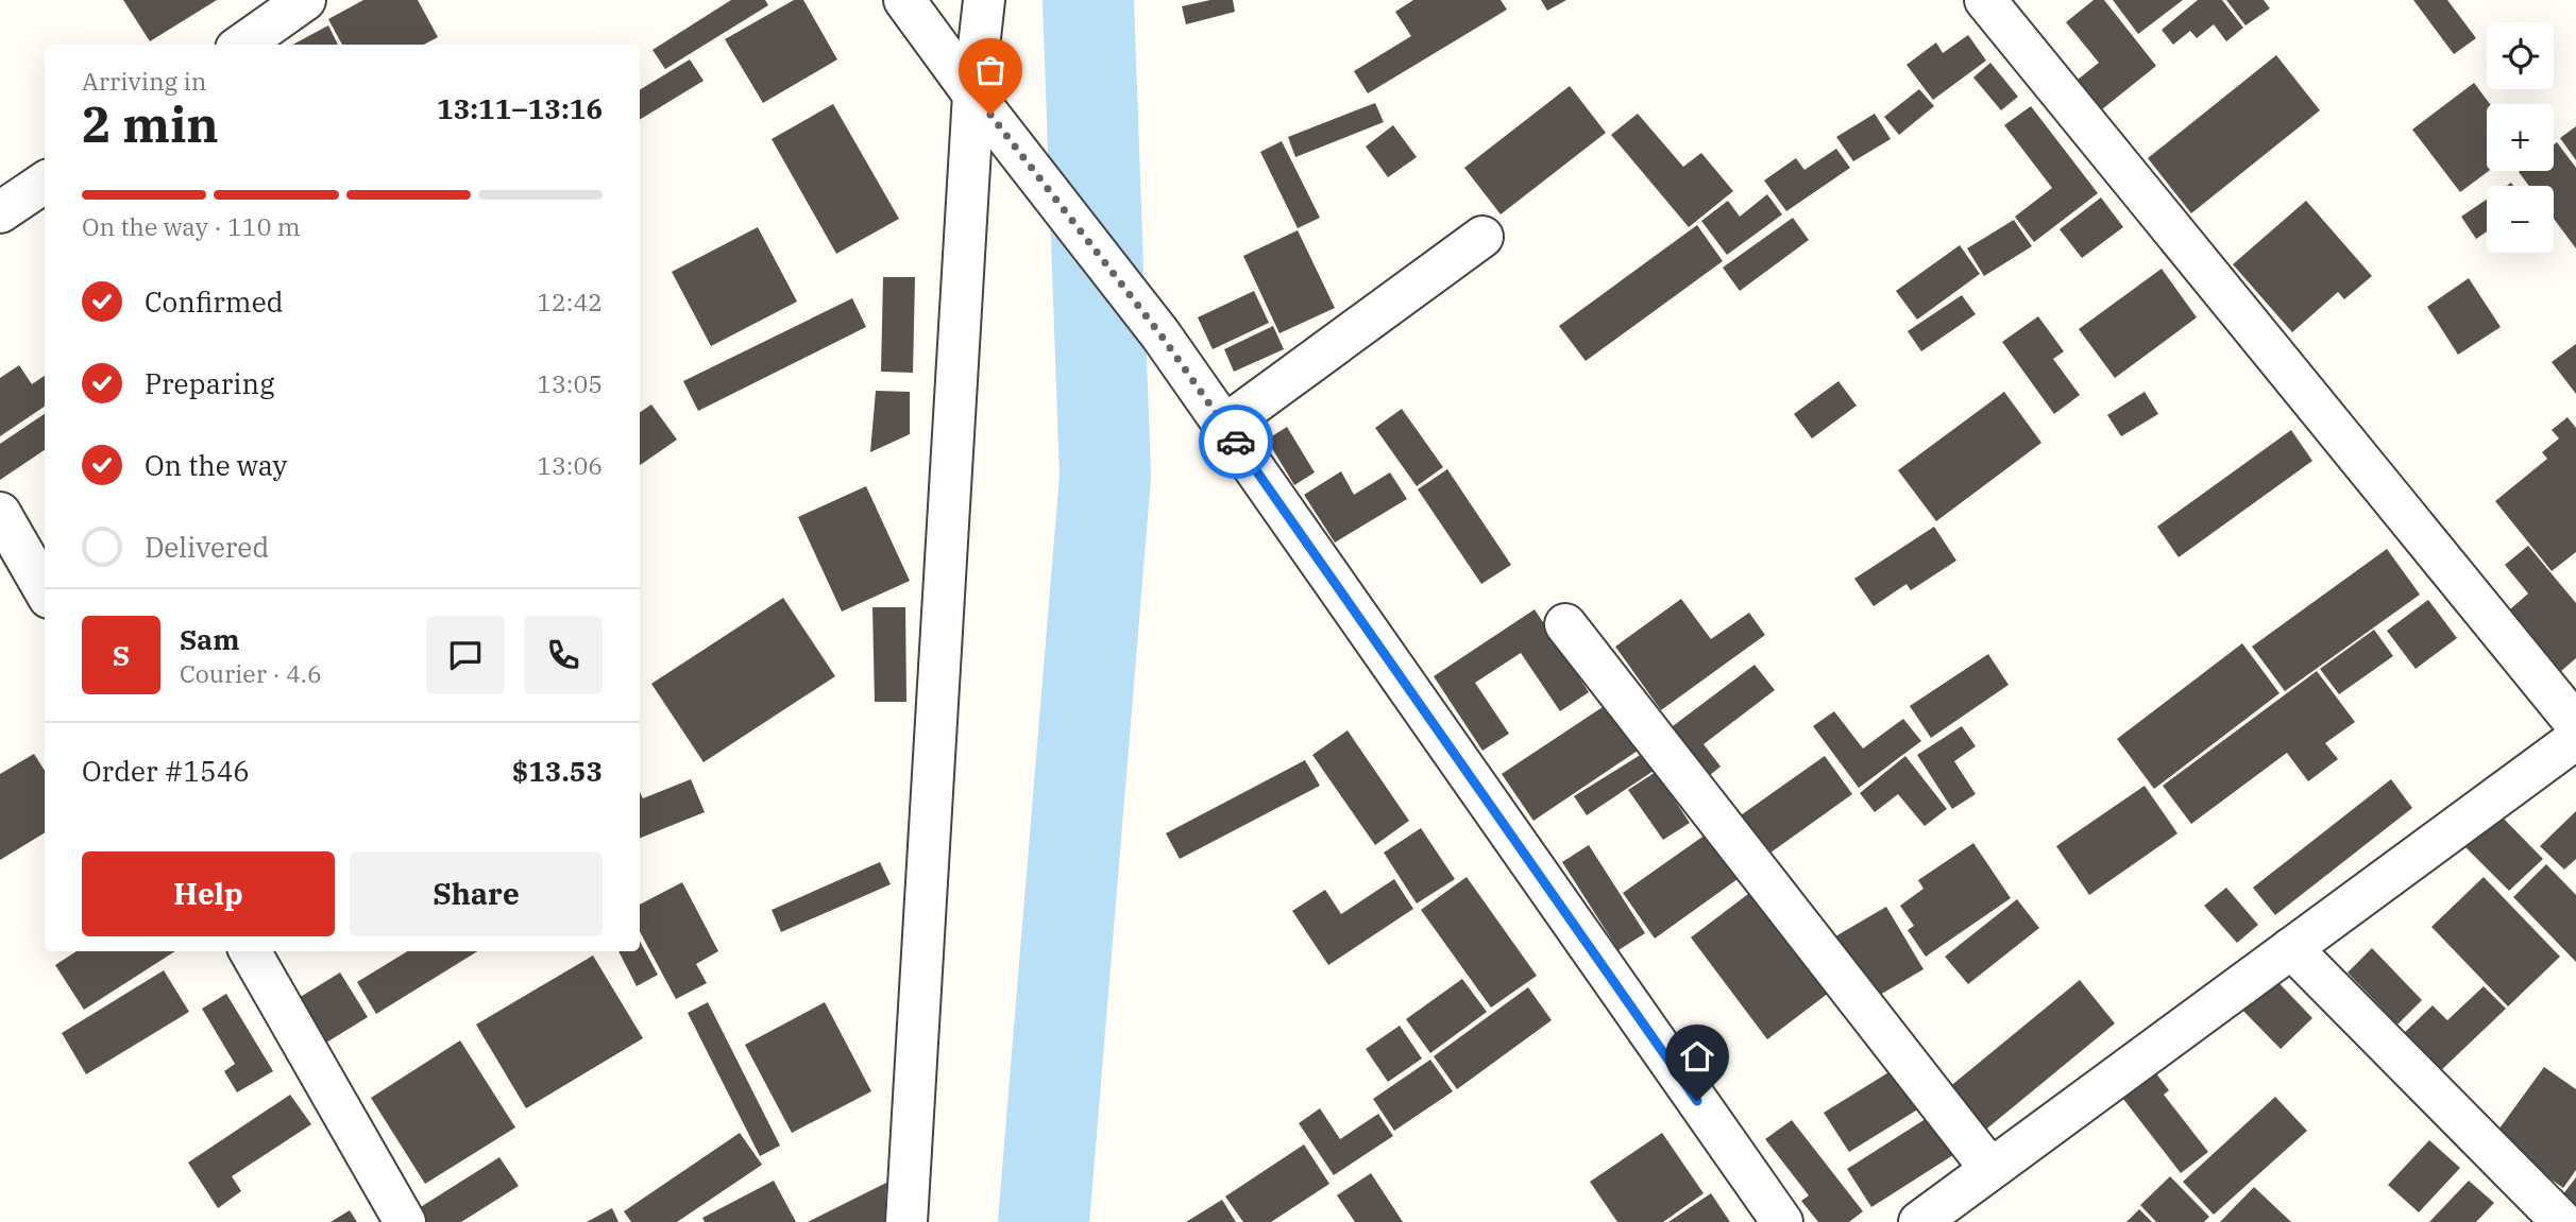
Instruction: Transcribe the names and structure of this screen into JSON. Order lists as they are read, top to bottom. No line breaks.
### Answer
{"page":{"map_buttons":["+","−"],"heading":["2 min","Arriving in","13:11–13:16"],"panel":["Sam","Courier · 4.6","Order #1546","$13.53"],"bar":"On the way · 110 m","list":[["Confirmed","12:42"],["Preparing","13:05"],["On the way","13:06"],"Delivered"],"round":"S","buttons":["Help","Share"]}}
